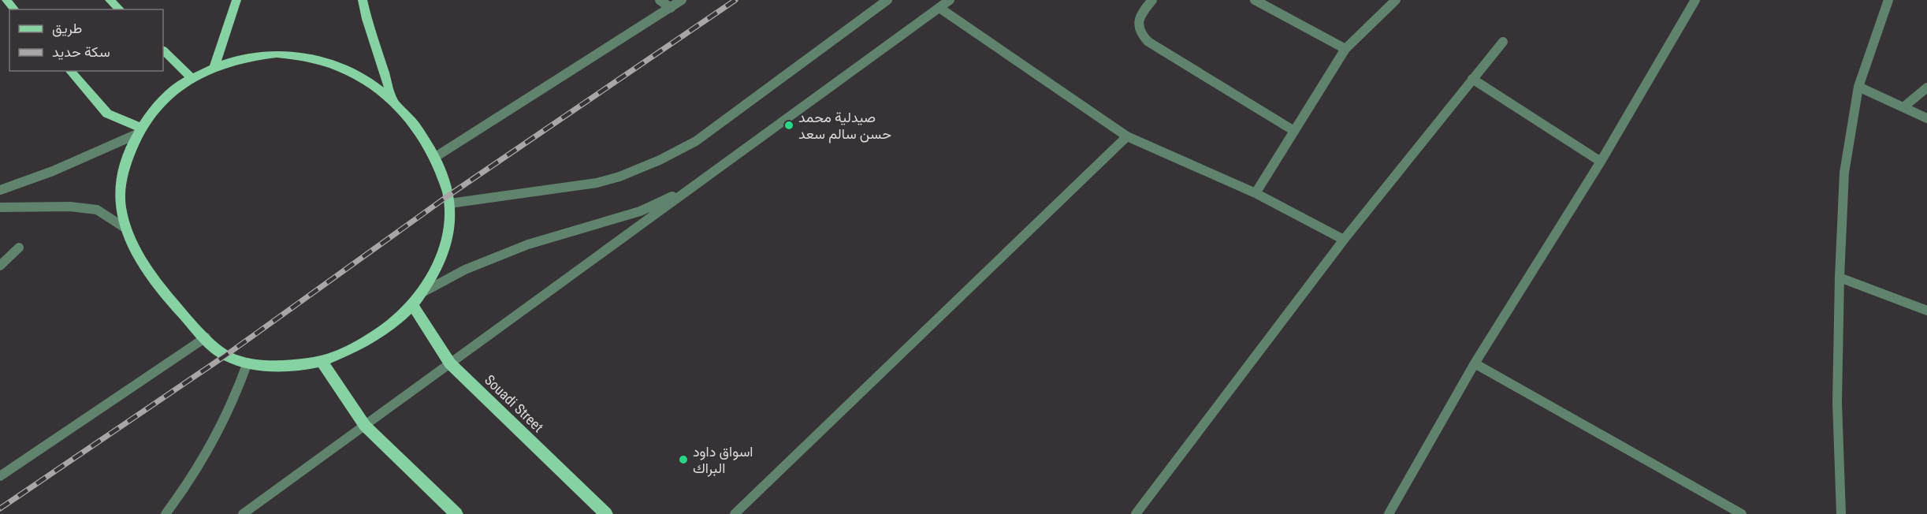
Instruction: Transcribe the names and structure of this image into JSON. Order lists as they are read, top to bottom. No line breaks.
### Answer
{"streets":{"main road":["Souadi Street"]},"places":["صيدلية محمد حسن سالم سعد","اسواق داود البراك"],"legend":["طريق","سكة حديد"]}
